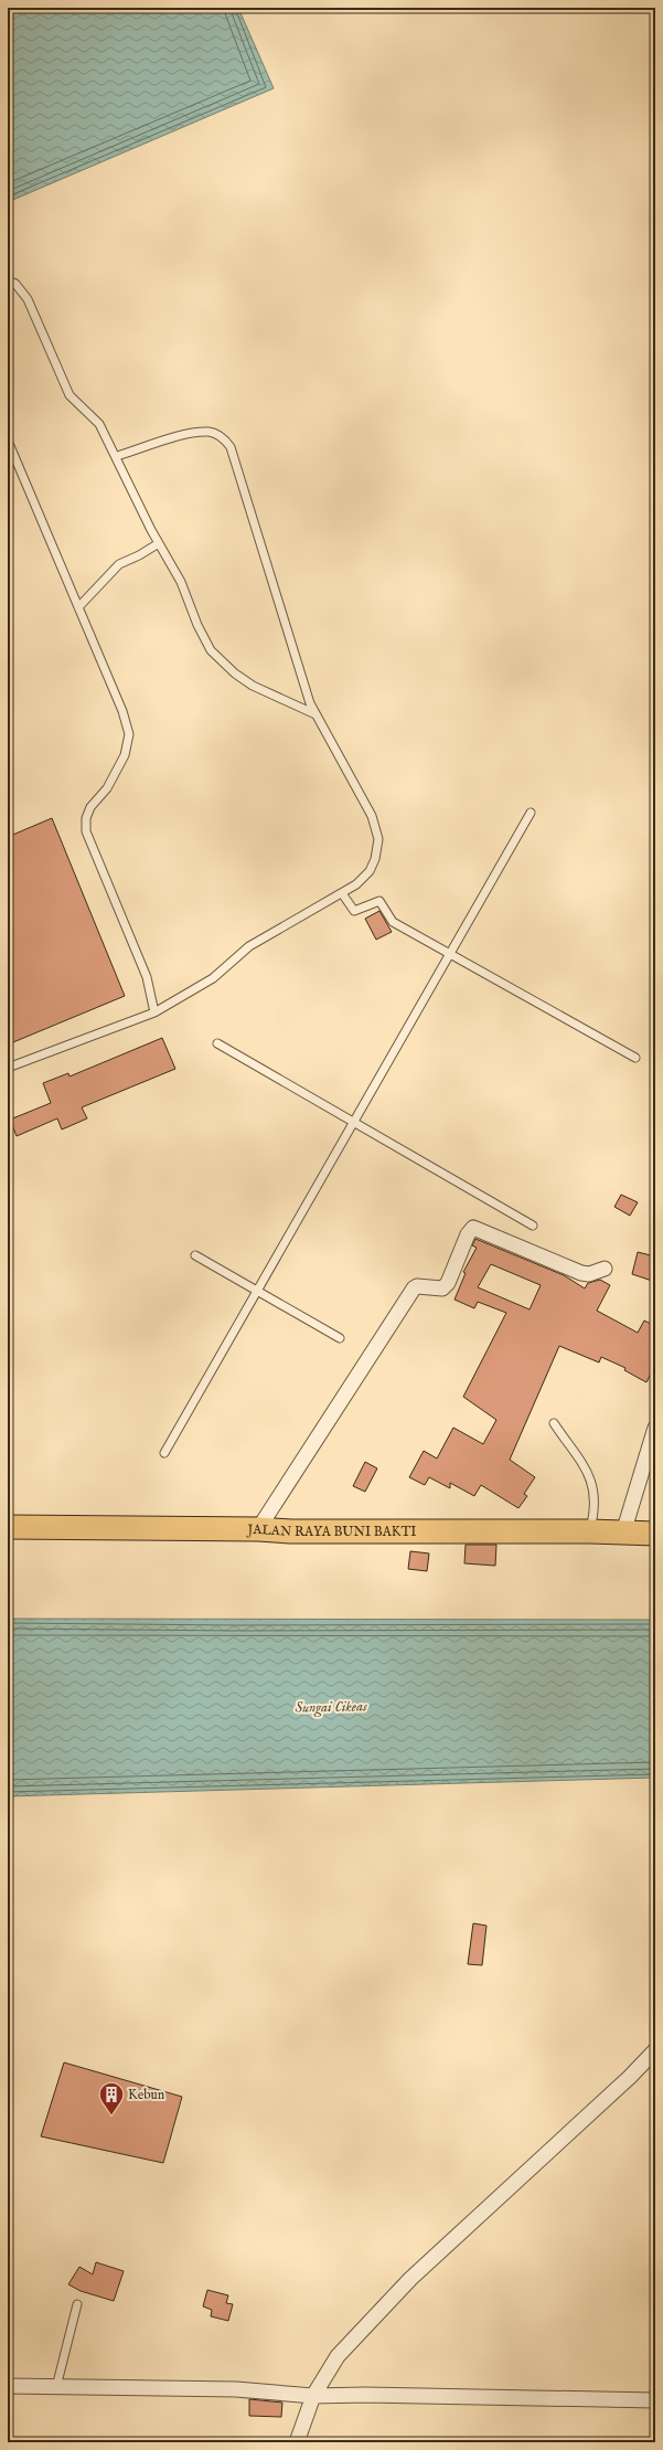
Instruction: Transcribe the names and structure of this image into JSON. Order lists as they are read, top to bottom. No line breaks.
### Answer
{"streets":{"main road":["JALAN RAYA BUNI BAKTI"]},"water":["Sungai Cikeas"],"places":{"building":["Kebun"]}}
